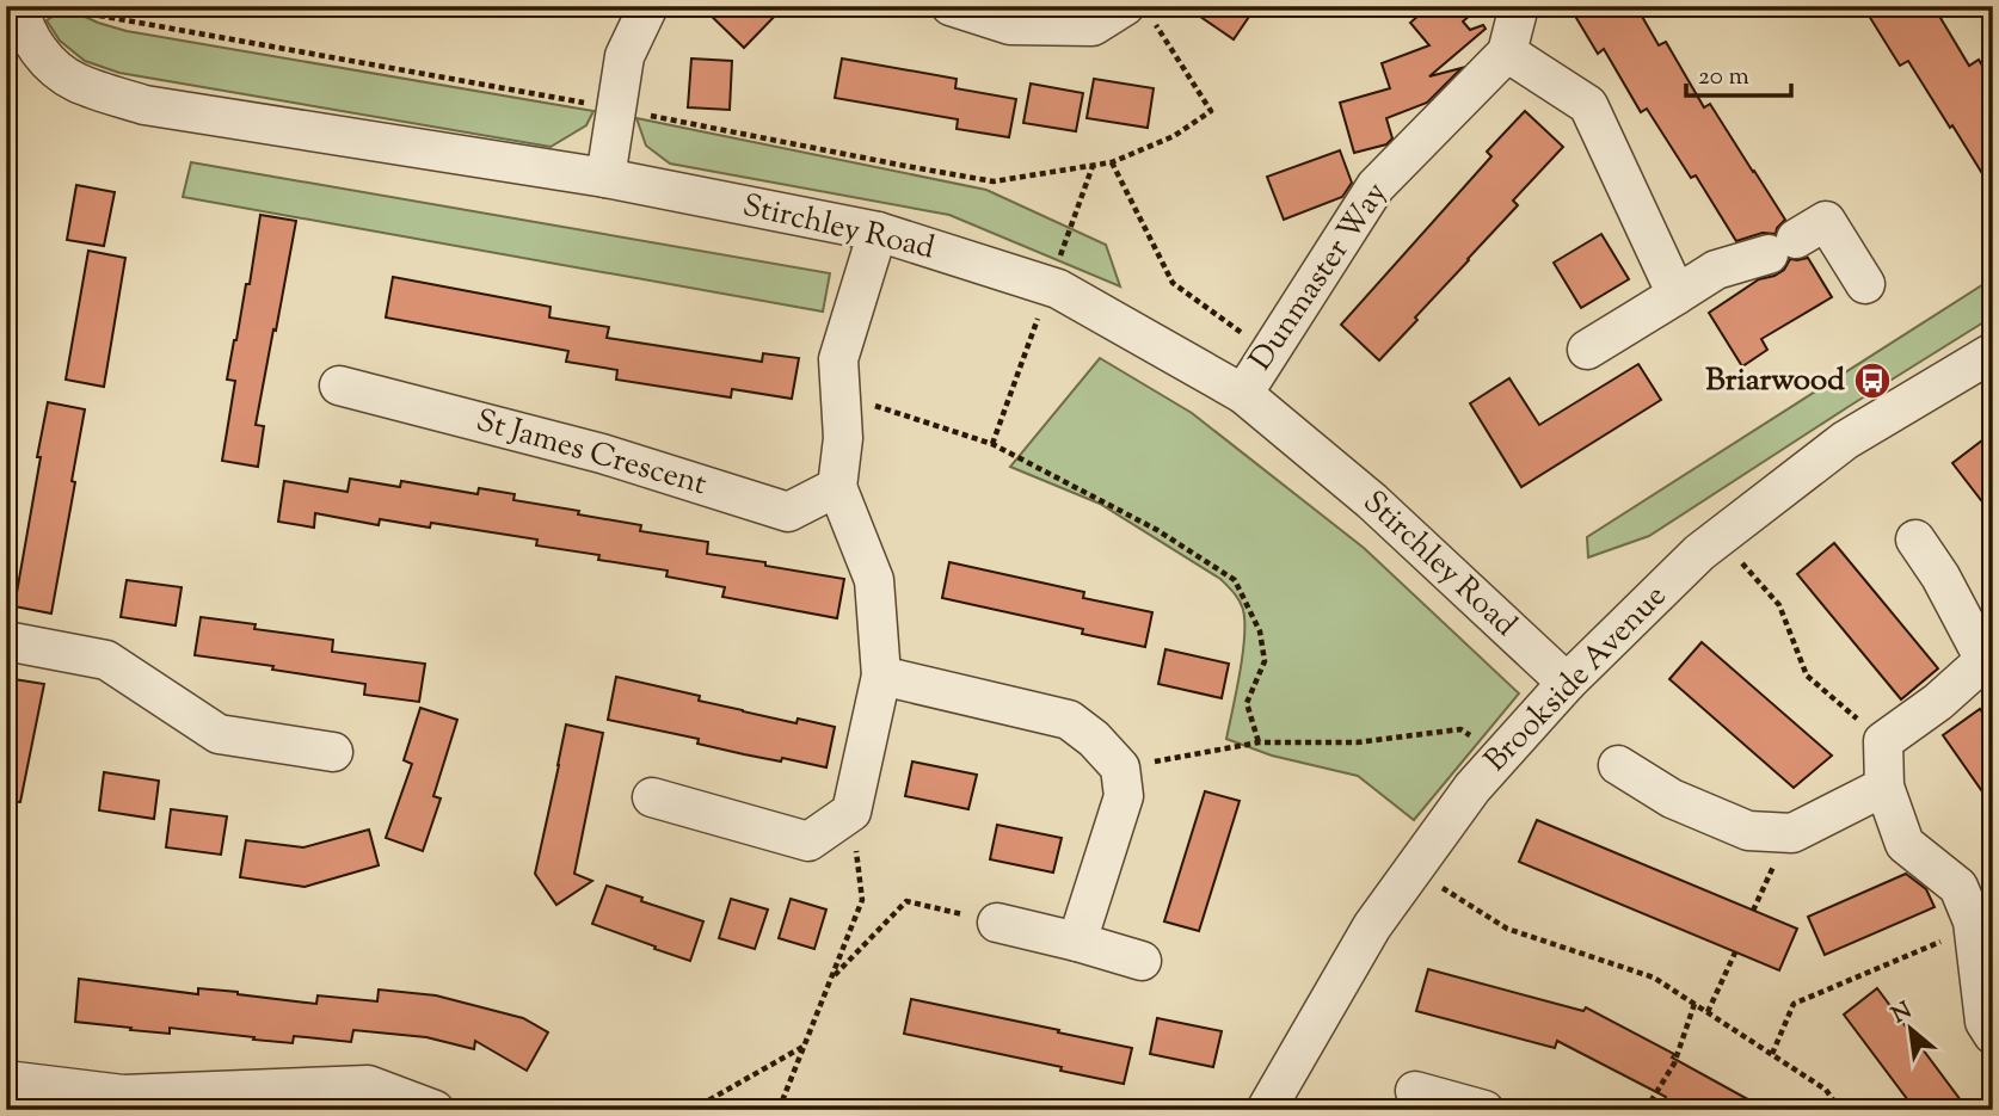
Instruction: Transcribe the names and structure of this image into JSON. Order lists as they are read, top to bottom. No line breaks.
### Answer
{"streets":{"street":["Stirchley Road","Dunmaster Way","St James Crescent","Brookside Avenue"]},"crossings":[["Stirchley Road","Dunmaster Way"],["Stirchley Road","Brookside Avenue"]],"places":{"bus stop":["Briarwood"]},"scale_bar":"20 m","north":"top left"}
